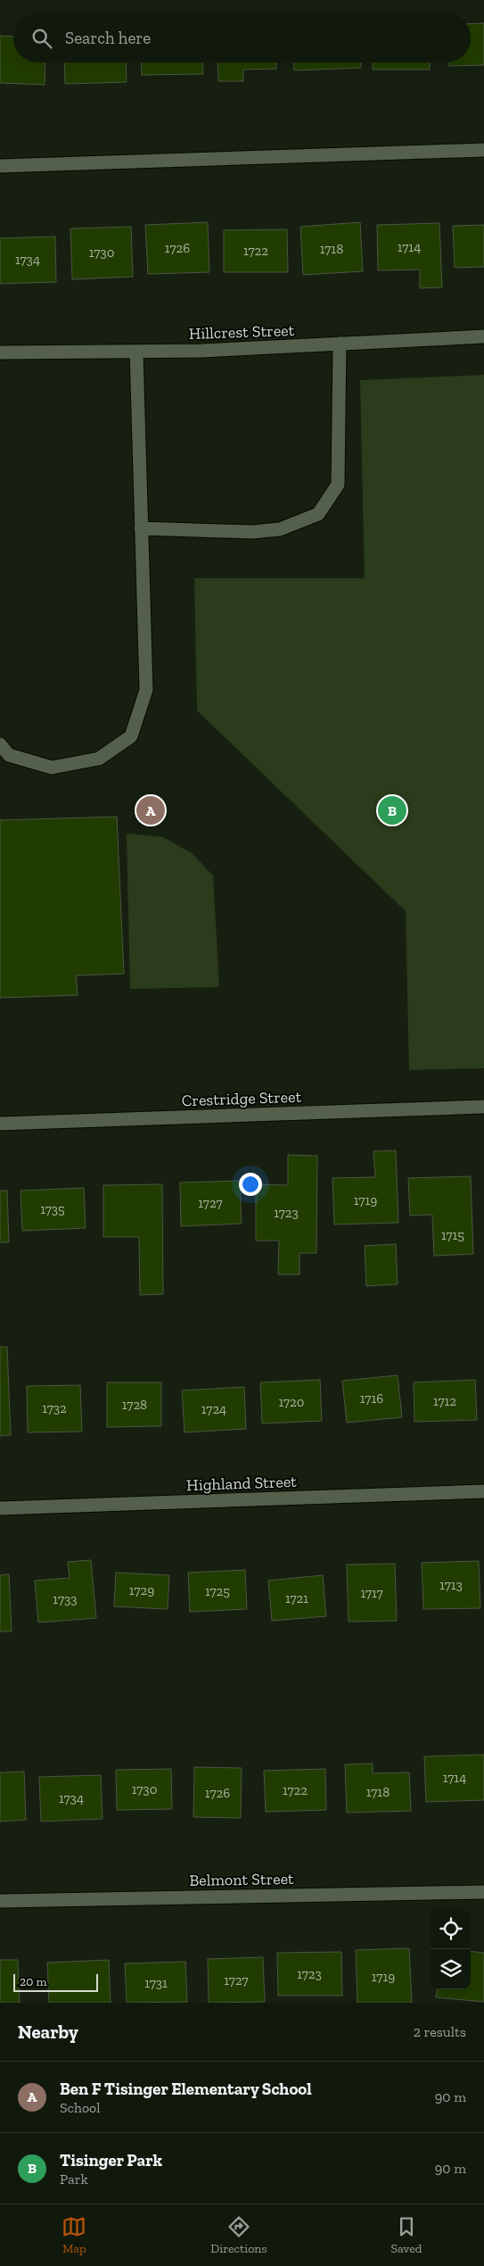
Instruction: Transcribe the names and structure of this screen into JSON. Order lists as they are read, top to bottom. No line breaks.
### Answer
{"streets":{"street":["Hillcrest Street","Crestridge Street","Highland Street","Belmont Street"]},"house_numbers":["1714","1726","1718","1722","1730","1734","1719","1727","1735","1723","1715","1716","1712","1720","1728","1732","1724","1713","1729","1725","1717","1721","1733","1714","1730","1722","1718","1726","1734","1723","1719","1727","1731"],"scale_bar":"20 m","page":{"search":"Search here","pins":["A","B"],"scale":"20 m","heading":["Nearby","2 results"],"list":[{"mark":"A","name":"Ben F Tisinger Elementary School","note":"School","value":"90 m"},{"mark":"B","name":"Tisinger Park","note":"Park","value":"90 m"}],"nav":["Map","Directions","Saved"]}}
